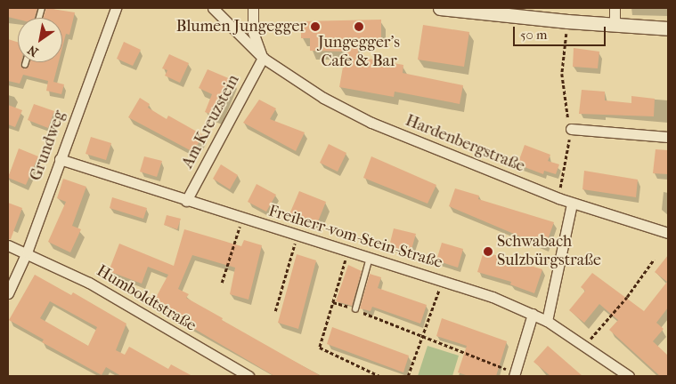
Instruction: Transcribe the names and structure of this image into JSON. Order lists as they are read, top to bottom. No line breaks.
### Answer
{"streets":{"street":["Am Kreuzstein","Hardenbergstraße","Grundweg","Freiherr-vom-Stein-Straße","Humboldtstraße"]},"crossings":[["Am Kreuzstein","Hardenbergstraße"],["Am Kreuzstein","Freiherr-vom-Stein-Straße"],["Grundweg","Freiherr-vom-Stein-Straße"],["Grundweg","Humboldtstraße"]],"places":["Blumen Jungegger","Jungegger's Cafe & Bar","Schwabach Sulzbürgstraße"],"scale_bar":"50 m","north":"bottom left"}
